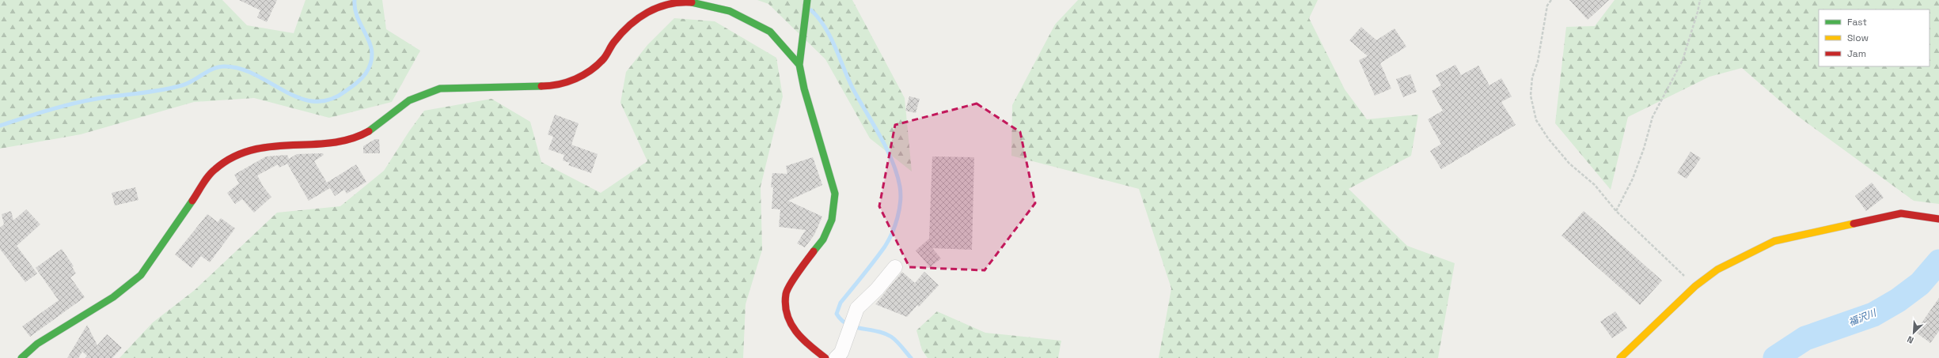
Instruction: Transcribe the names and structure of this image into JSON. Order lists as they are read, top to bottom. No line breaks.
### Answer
{"water":["福沢川"],"legend":["Fast","Slow","Jam"],"north":"bottom left"}
